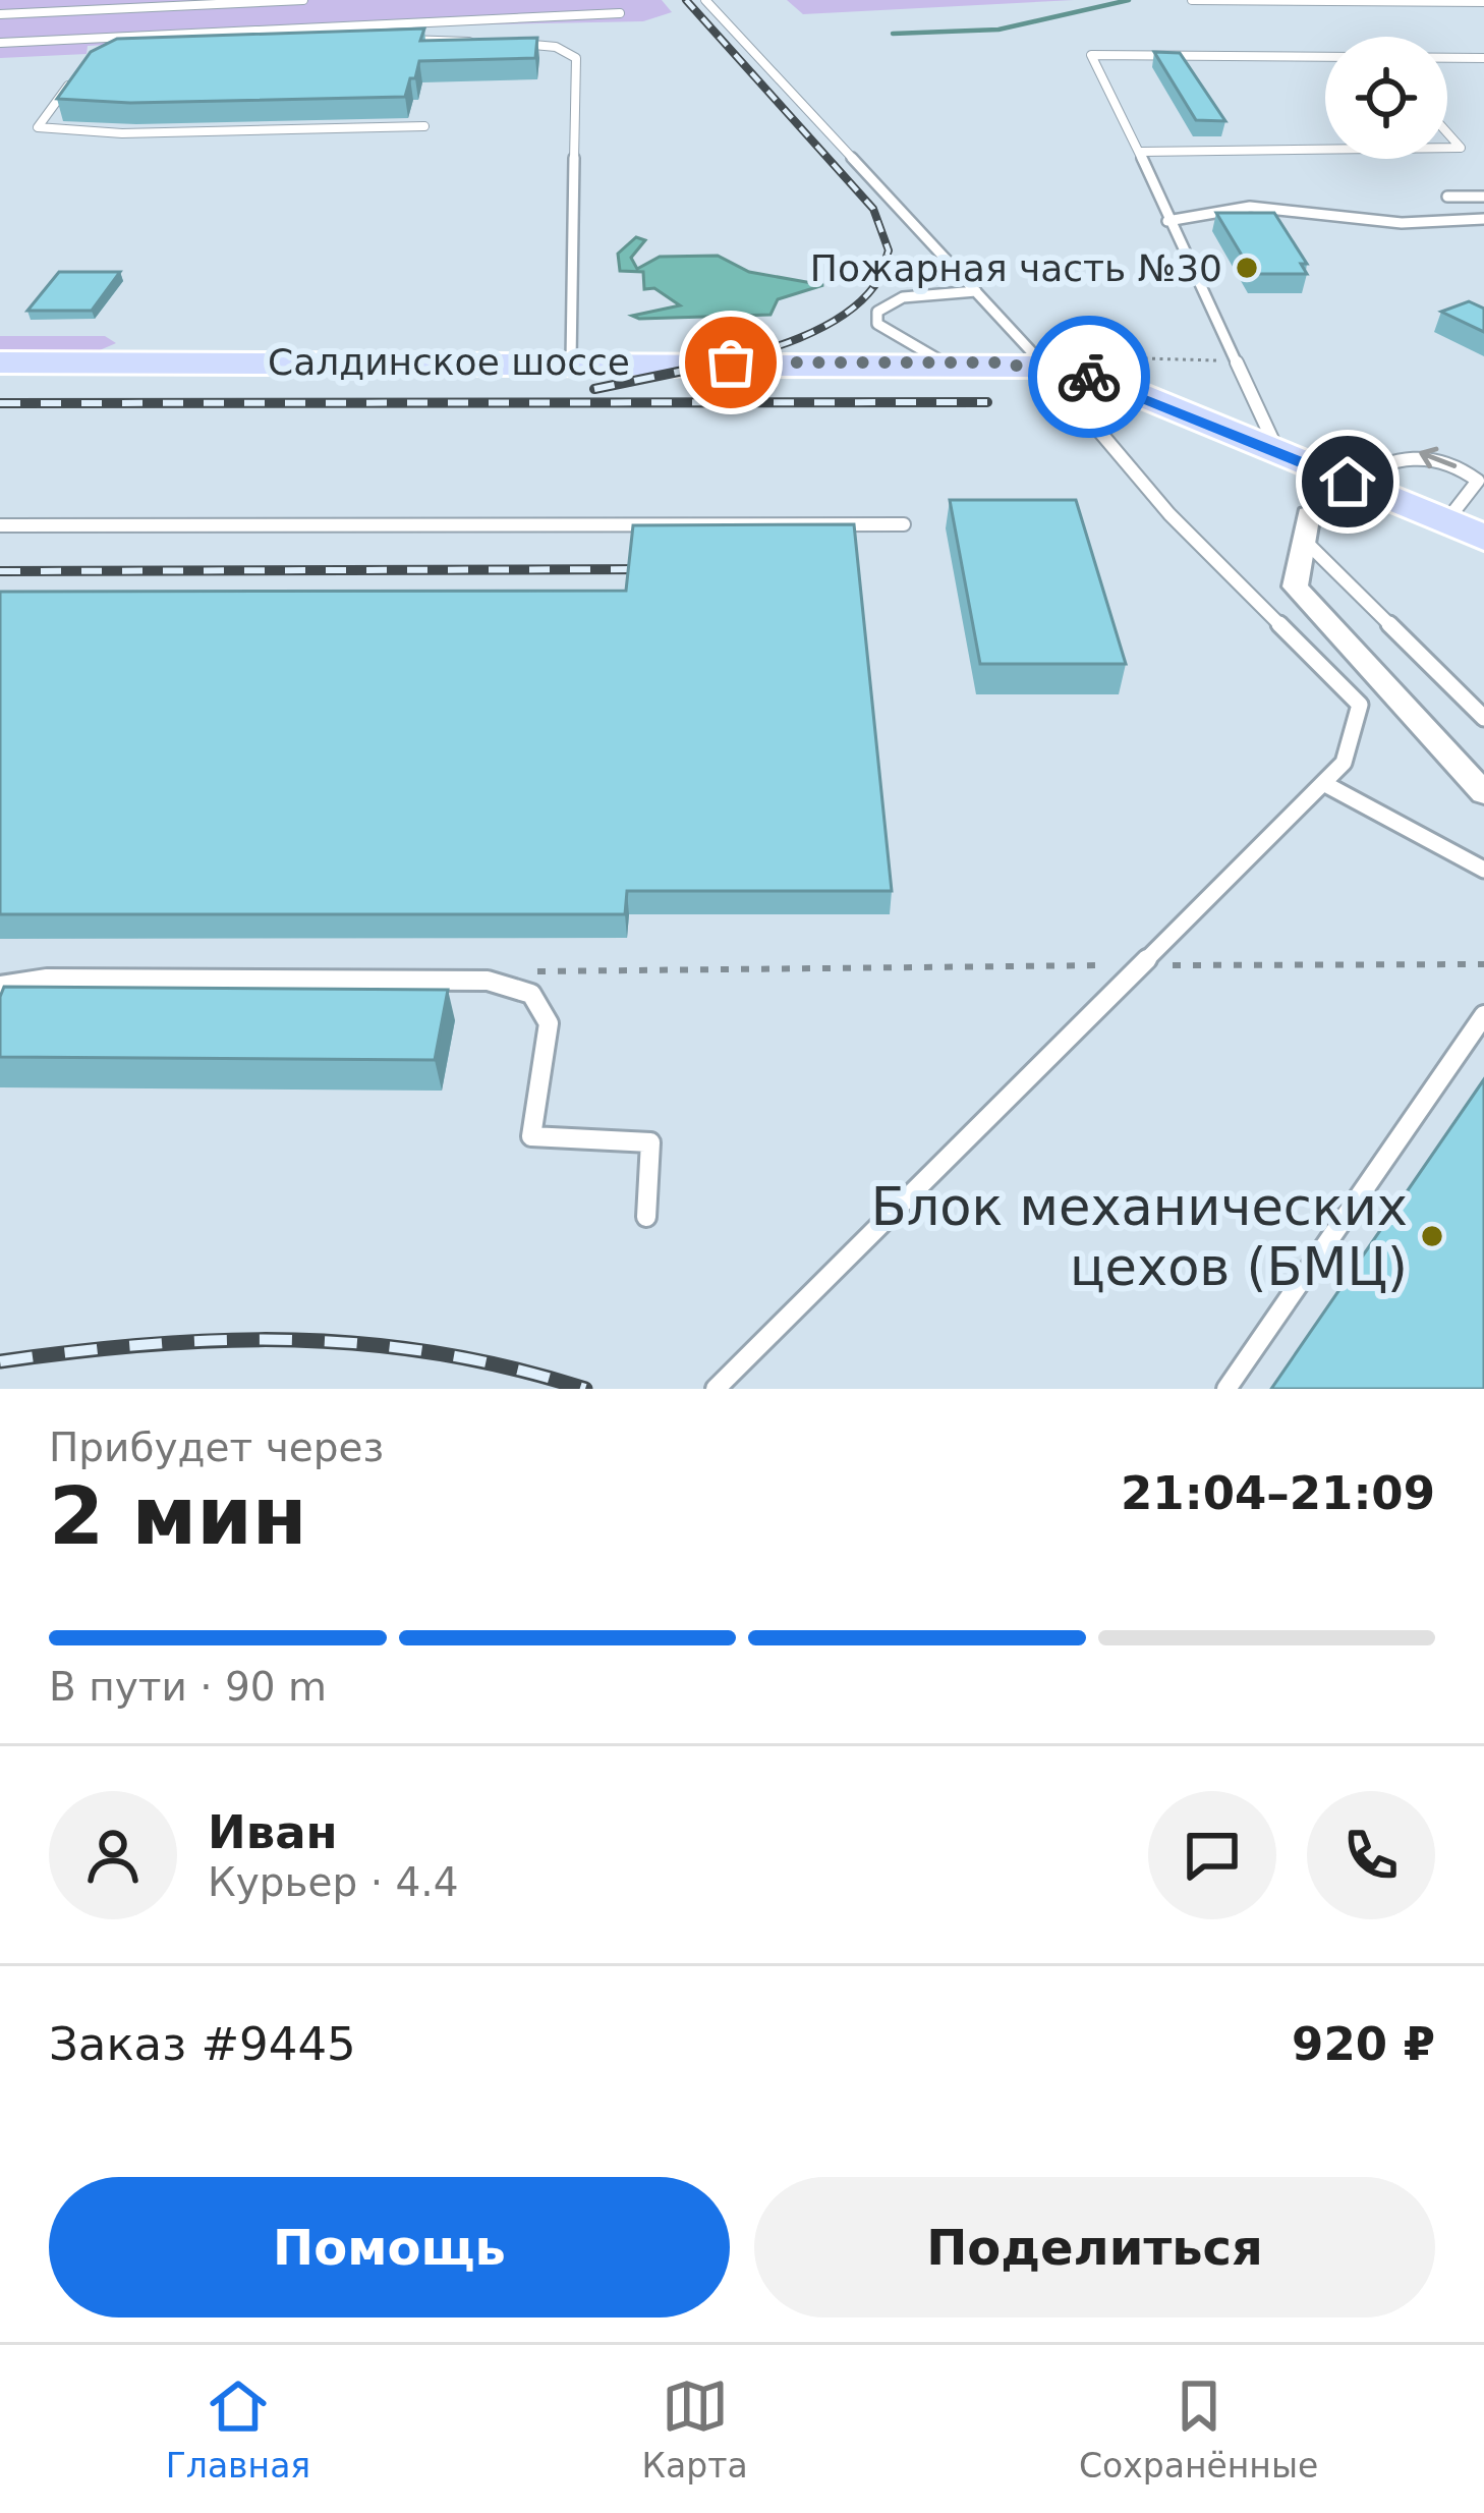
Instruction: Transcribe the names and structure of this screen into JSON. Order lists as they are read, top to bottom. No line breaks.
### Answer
{"streets":{"main road":["Салдинское шоссе"]},"places":["Пожарная часть №30","Блок механических цехов (БМЦ)"],"page":{"heading":["2 мин","Прибудет через","21:04–21:09"],"panel":["Иван","Курьер · 4.4","Заказ #9445","920 ₽"],"bar":"В пути · 90 m","buttons":["Помощь","Поделиться"],"tabs":["Главная","Карта","Сохранённые"]}}
